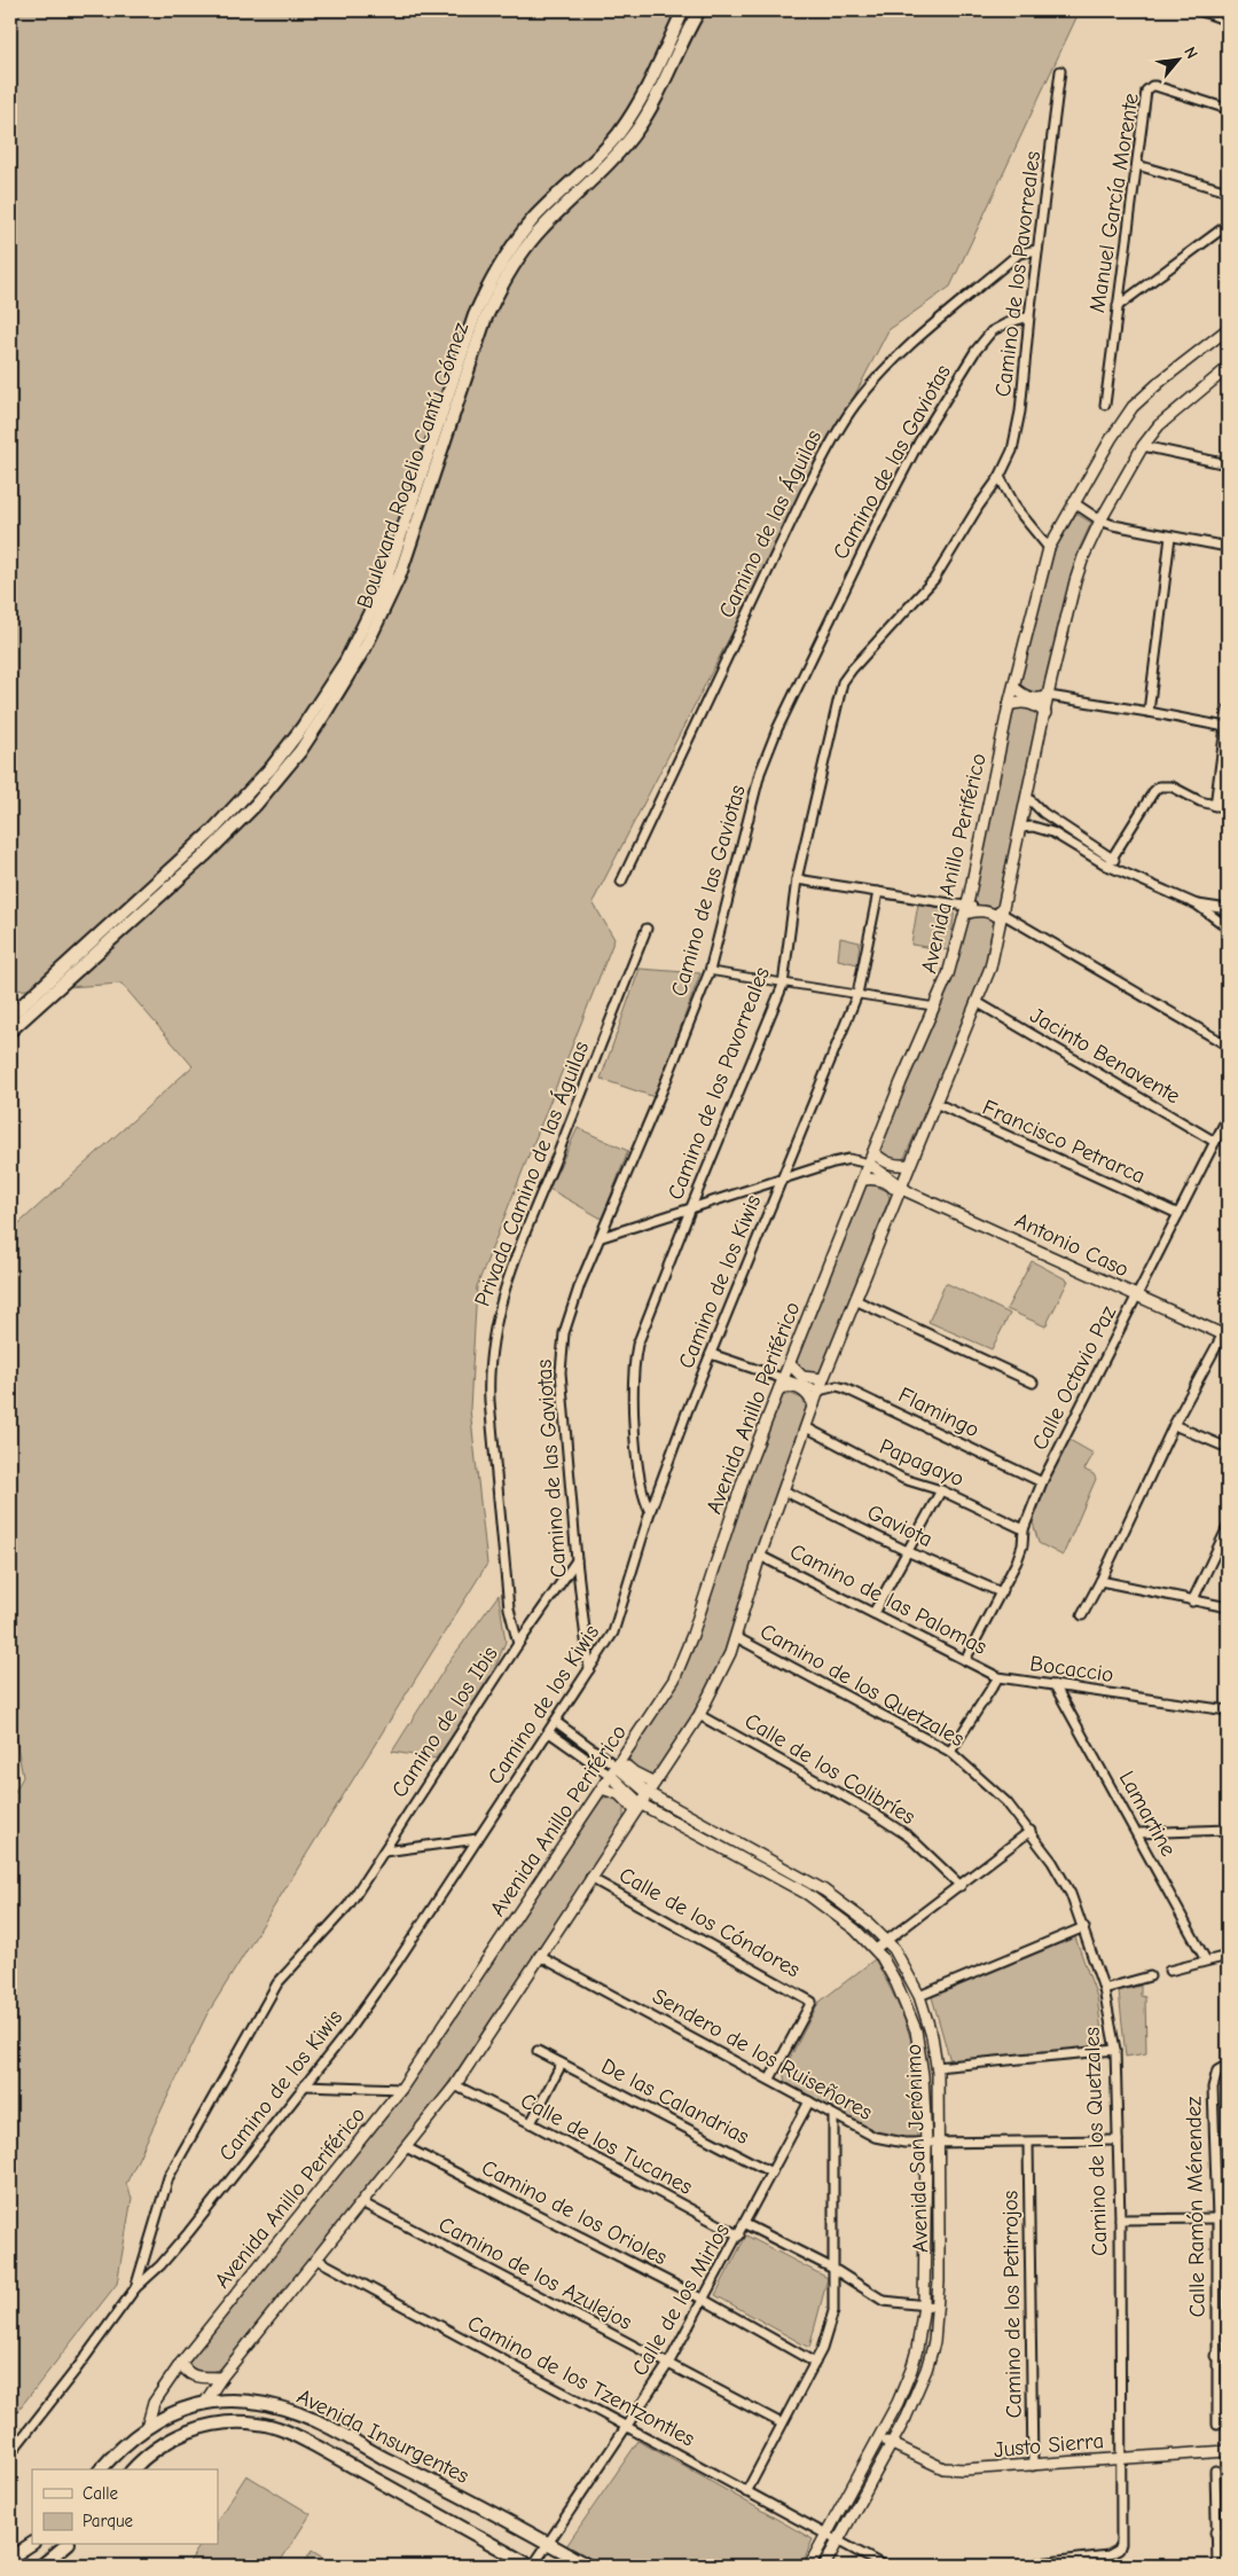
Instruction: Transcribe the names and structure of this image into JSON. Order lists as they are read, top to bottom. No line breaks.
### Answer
{"streets":{"main road":["Boulevard Rogelio Cantú Gómez","Avenida Insurgentes"],"street":["Manuel García Morente","Camino de los Pavorreales","Camino de las Gaviotas","Camino de las Águilas","Avenida Anillo Periférico","Jacinto Benavente","Francisco Petrarca","Privada Camino de las Águilas","Antonio Caso","Camino de los Kiwis","Calle Octavio Paz","Flamingo","Papagayo","Gaviota","Camino de las Palomas","Bocaccio","Camino de los Quetzales","Camino de los Ibis","Calle de los Colibríes","Lamartine","Calle de los Cóndores","Sendero de los Ruiseñores","De las Calandrias","Calle de los Tucanes","Avenida San Jerónimo","Calle Ramón Ménendez","Camino de los Orioles","Camino de los Azulejos","Calle de los Mirlos","Camino de los Petirrojos","Camino de los Tzentzontles","Justo Sierra"]},"crossings":[["Camino de los Pavorreales","Camino de las Gaviotas"],["Camino de los Pavorreales","Camino de las Águilas"],["Camino de los Pavorreales","Camino de los Kiwis"],["Camino de las Gaviotas","Camino de los Kiwis"],["Camino de las Gaviotas","Camino de los Ibis"],["Avenida Anillo Periférico","Avenida San Jerónimo"],["Avenida Anillo Periférico","Avenida Insurgentes"],["Jacinto Benavente","Calle Octavio Paz"],["Francisco Petrarca","Calle Octavio Paz"],["Privada Camino de las Águilas","Camino de los Ibis"],["Antonio Caso","Calle Octavio Paz"],["Camino de los Kiwis","Camino de los Ibis"],["Camino de los Kiwis","Avenida San Jerónimo"],["Calle Octavio Paz","Flamingo"],["Calle Octavio Paz","Papagayo"],["Calle Octavio Paz","Gaviota"],["Calle Octavio Paz","Camino de las Palomas"],["Camino de las Palomas","Bocaccio"],["Bocaccio","Camino de los Quetzales"],["Bocaccio","Lamartine"],["Camino de los Quetzales","Sendero de los Ruiseñores"],["Camino de los Quetzales","Justo Sierra"],["Calle de los Cóndores","Sendero de los Ruiseñores"],["Sendero de los Ruiseñores","Avenida San Jerónimo"],["Sendero de los Ruiseñores","Calle de los Mirlos"],["Sendero de los Ruiseñores","Camino de los Petirrojos"],["De las Calandrias","Calle de los Mirlos"],["Calle de los Tucanes","Calle de los Mirlos"],["Avenida San Jerónimo","Camino de los Tzentzontles"],["Avenida San Jerónimo","Justo Sierra"],["Camino de los Orioles","Calle de los Mirlos"],["Camino de los Azulejos","Calle de los Mirlos"],["Calle de los Mirlos","Camino de los Tzentzontles"],["Calle de los Mirlos","Avenida Insurgentes"],["Camino de los Petirrojos","Justo Sierra"]],"legend":["Calle","Parque"],"north":"top right"}
